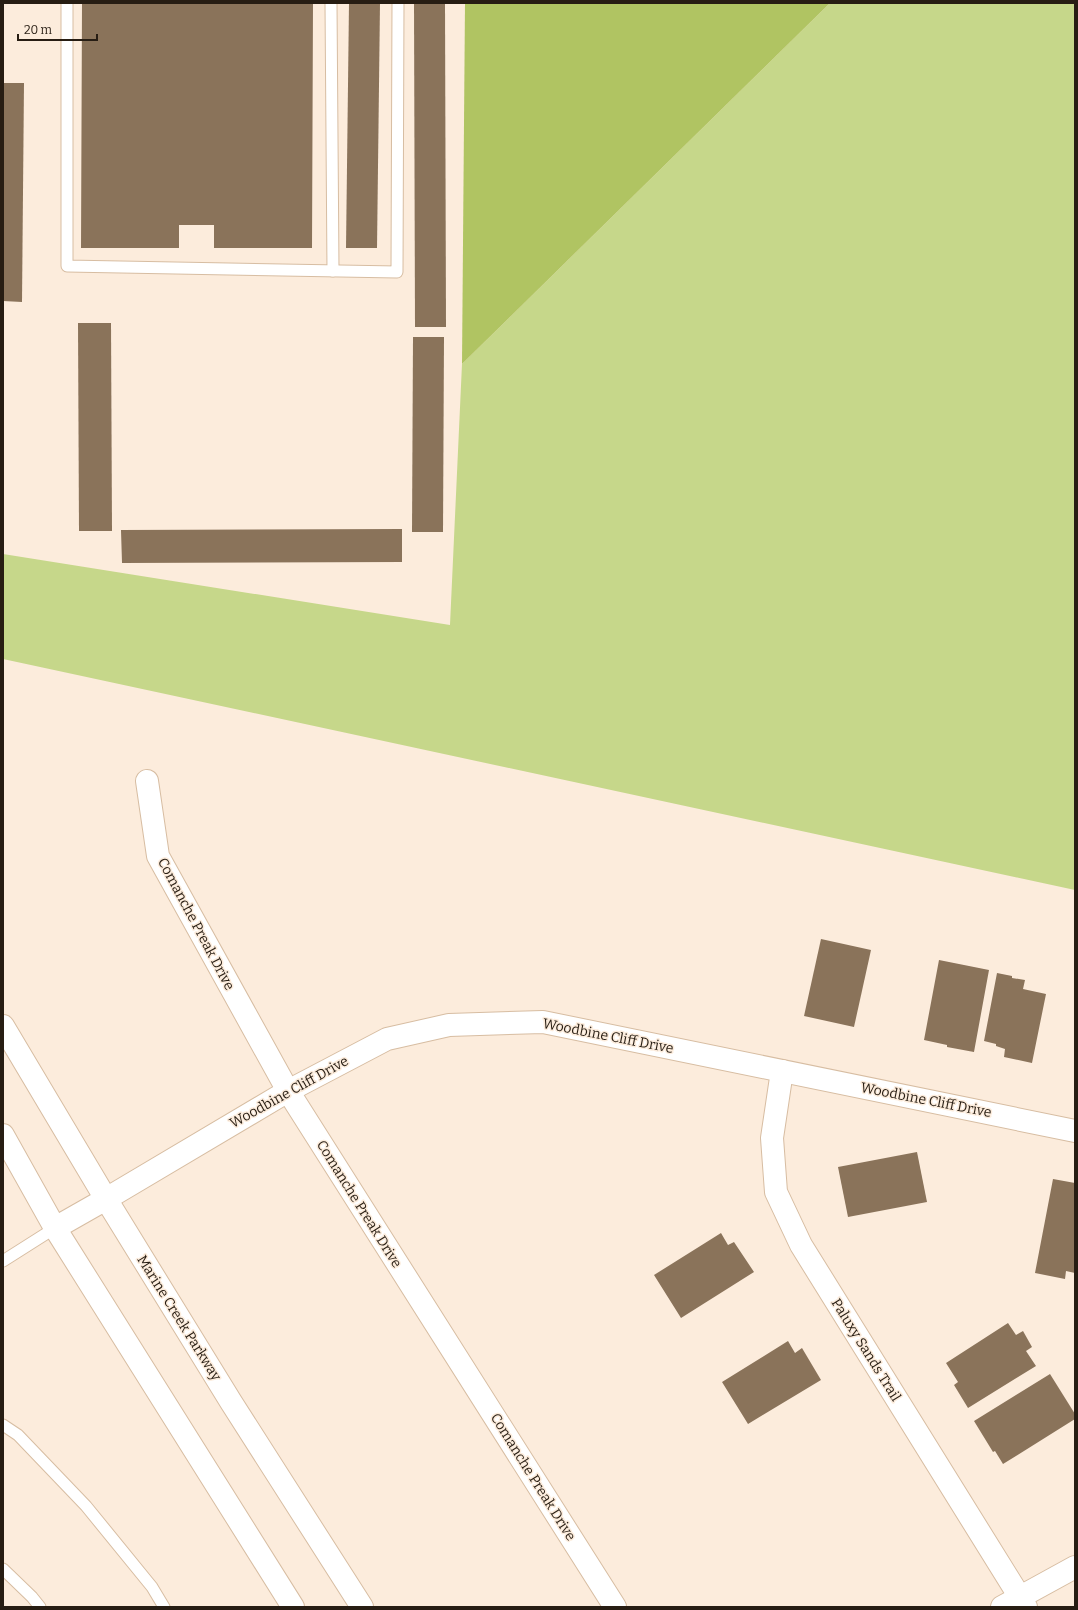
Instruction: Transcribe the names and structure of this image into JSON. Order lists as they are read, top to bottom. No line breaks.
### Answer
{"streets":{"street":["Comanche Preak Drive","Woodbine Cliff Drive","Marine Creek Parkway","Paluxy Sands Trail"]},"crossings":[["Comanche Preak Drive","Woodbine Cliff Drive"],["Woodbine Cliff Drive","Marine Creek Parkway"],["Woodbine Cliff Drive","Paluxy Sands Trail"]],"scale_bar":"20 m"}
